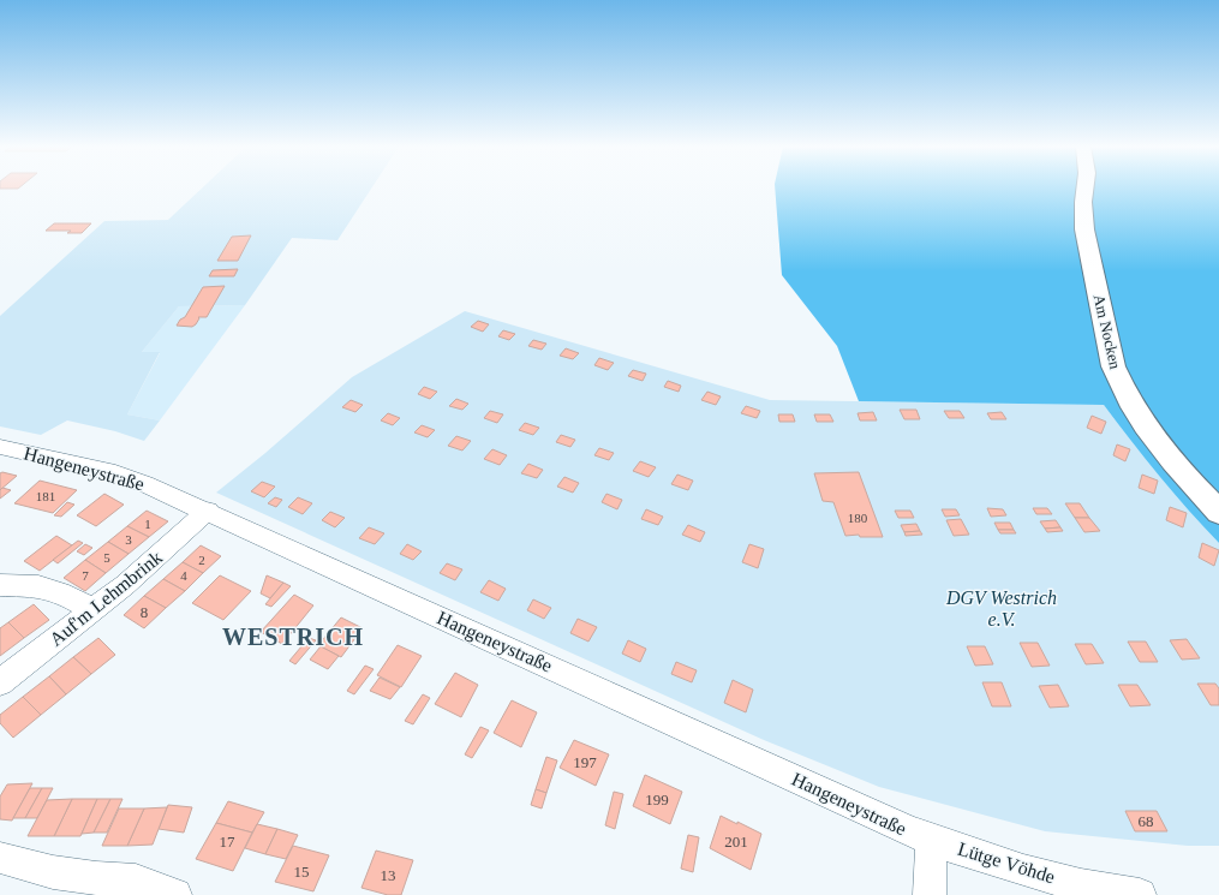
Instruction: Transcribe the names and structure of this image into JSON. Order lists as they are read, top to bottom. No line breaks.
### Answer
{"streets":{"street":["Am Nocken","Hangeneystraße","Auf'm Lehmbrink","Lütge Vöhde"]},"crossings":[["Hangeneystraße","Auf'm Lehmbrink"],["Hangeneystraße","Lütge Vöhde"]],"districts":["WESTRICH"],"parks":["DGV Westrich e.V."],"house_numbers":["181","180","1","3","5","2","7","4","8","197","199","68","17","201","15","13"]}
